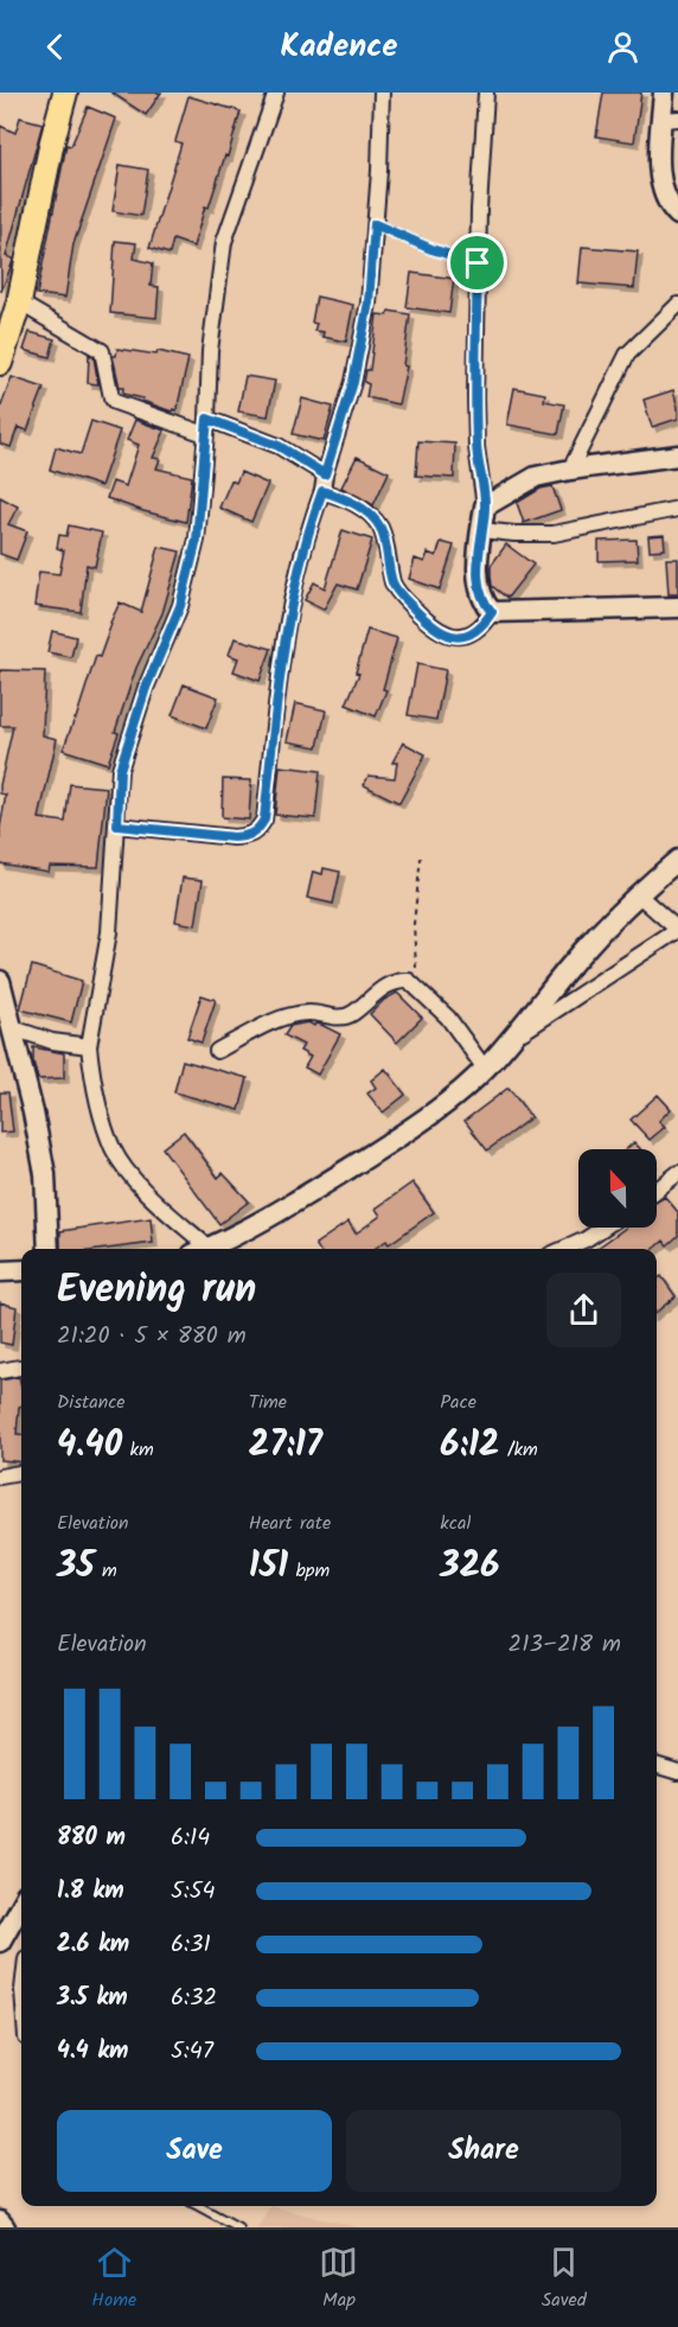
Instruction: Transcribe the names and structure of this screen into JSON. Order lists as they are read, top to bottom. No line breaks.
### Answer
{"north":"top","page":{"header":"Kadence","heading":["Evening run","21:20 · 5 × 880 m"],"stats":[["Distance","4.40 km"],["Time","27:17"],["Pace","6:12 /km"],["Elevation","35 m"],["Heart rate","151 bpm"],["kcal","326"]],"chart":["Elevation","213–218 m"],"list":[{"name":"880 m","note":"6:14"},{"name":"1.8 km","note":"5:54"},{"name":"2.6 km","note":"6:31"},{"name":"3.5 km","note":"6:32"},{"name":"4.4 km","note":"5:47"}],"buttons":["Save","Share"],"tabs":["Home","Map","Saved"]}}
